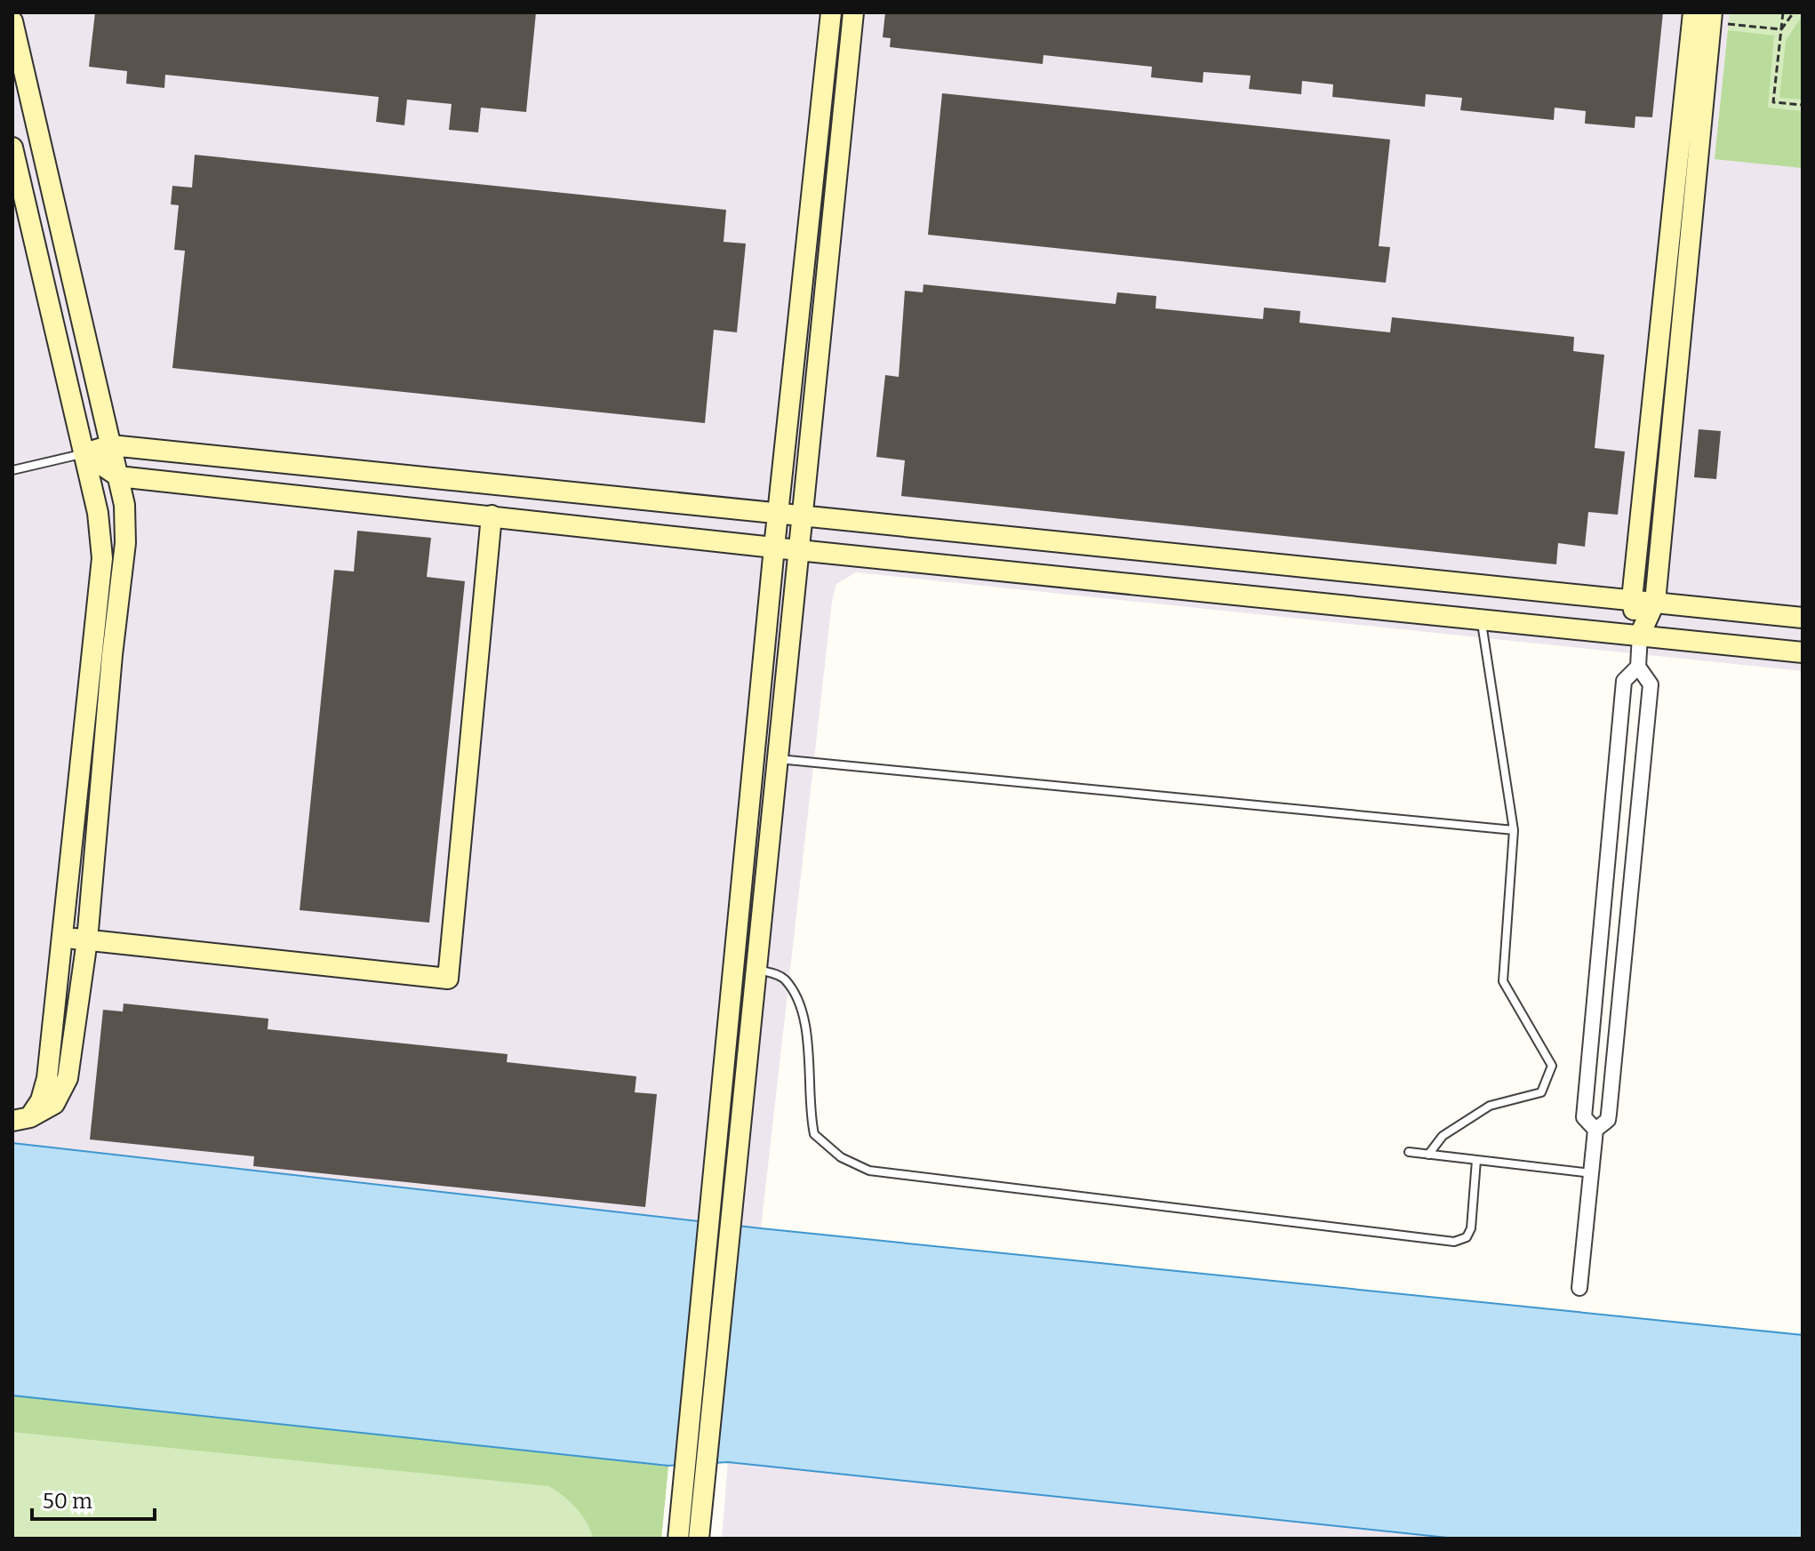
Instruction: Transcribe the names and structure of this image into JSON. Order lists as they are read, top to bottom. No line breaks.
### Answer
{"scale_bar":"50 m"}
